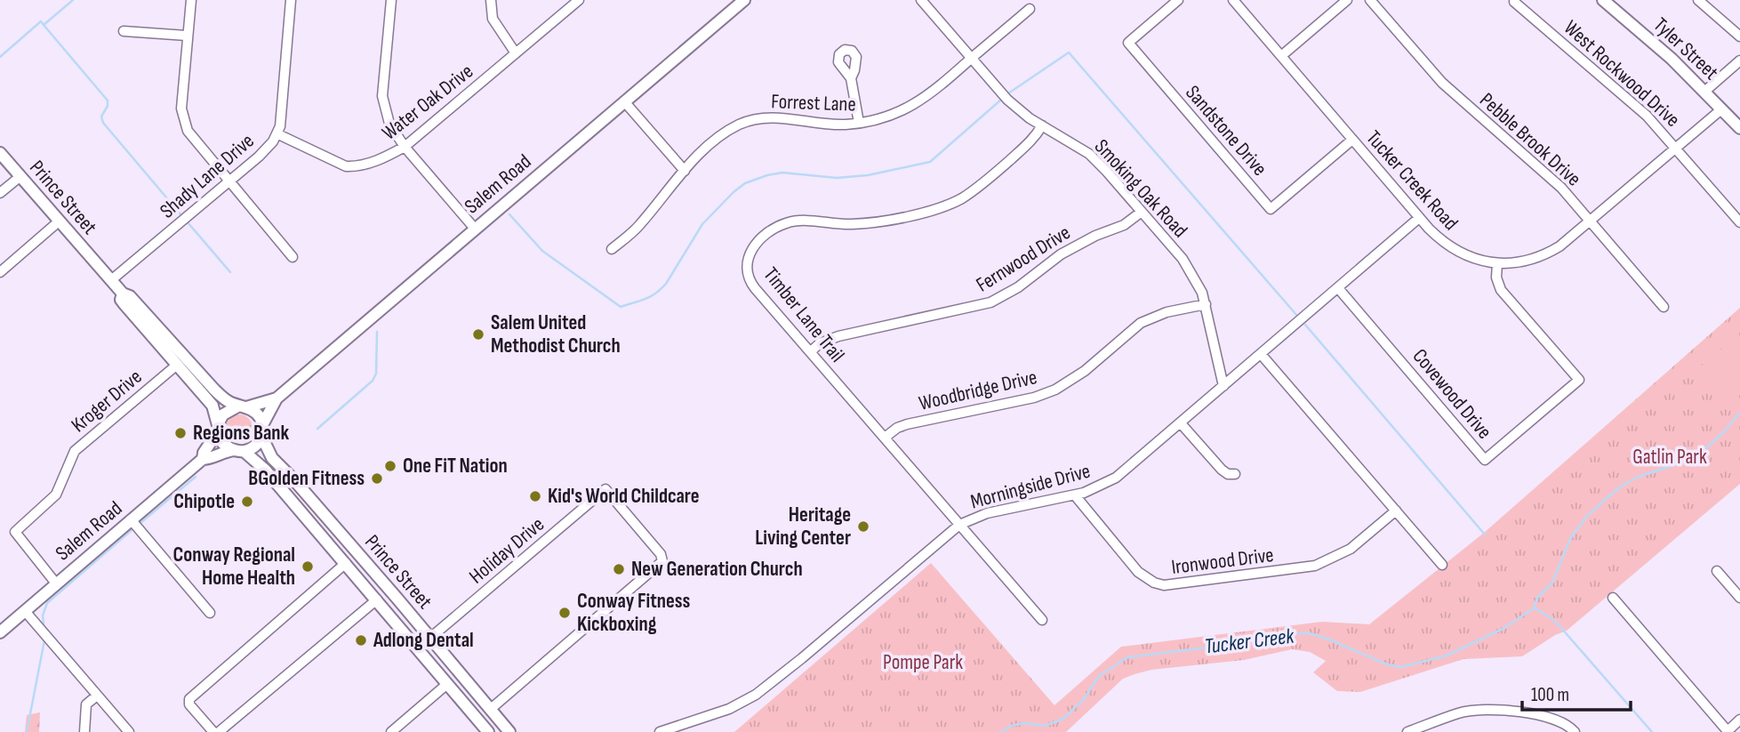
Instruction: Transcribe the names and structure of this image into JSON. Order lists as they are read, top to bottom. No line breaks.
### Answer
{"streets":{"main road":["Tyler Street","Salem Road","Prince Street"],"street":["West Rockwood Drive","Water Oak Drive","Forrest Lane","Sandstone Drive","Pebble Brook Drive","Shady Lane Drive","Tucker Creek Road","Smoking Oak Road","Fernwood Drive","Timber Lane Trail","Woodbridge Drive","Covewood Drive","Kroger Drive","Morningside Drive","Holiday Drive","Ironwood Drive"]},"crossings":[["Tyler Street","Tucker Creek Road"],["West Rockwood Drive","Tucker Creek Road"],["Water Oak Drive","Shady Lane Drive"],["Forrest Lane","Smoking Oak Road"],["Sandstone Drive","Tucker Creek Road"],["Pebble Brook Drive","Tucker Creek Road"],["Shady Lane Drive","Prince Street"],["Tucker Creek Road","Covewood Drive"],["Tucker Creek Road","Morningside Drive"],["Salem Road","Prince Street"],["Salem Road","Kroger Drive"],["Smoking Oak Road","Fernwood Drive"],["Smoking Oak Road","Timber Lane Trail"],["Smoking Oak Road","Woodbridge Drive"],["Smoking Oak Road","Morningside Drive"],["Prince Street","Kroger Drive"],["Prince Street","Holiday Drive"],["Fernwood Drive","Timber Lane Trail"],["Timber Lane Trail","Woodbridge Drive"],["Timber Lane Trail","Morningside Drive"],["Covewood Drive","Morningside Drive"],["Morningside Drive","Ironwood Drive"]],"water":["Tucker Creek"],"parks":["Gatlin Park","Pompe Park"],"places":["Salem United Methodist Church","Regions Bank","One FiT Nation","BGolden Fitness","Kid's World Childcare","Chipotle","Heritage Living Center","Conway Regional Home Health","New Generation Church","Conway Fitness Kickboxing","Adlong Dental"],"scale_bar":"100 m"}
